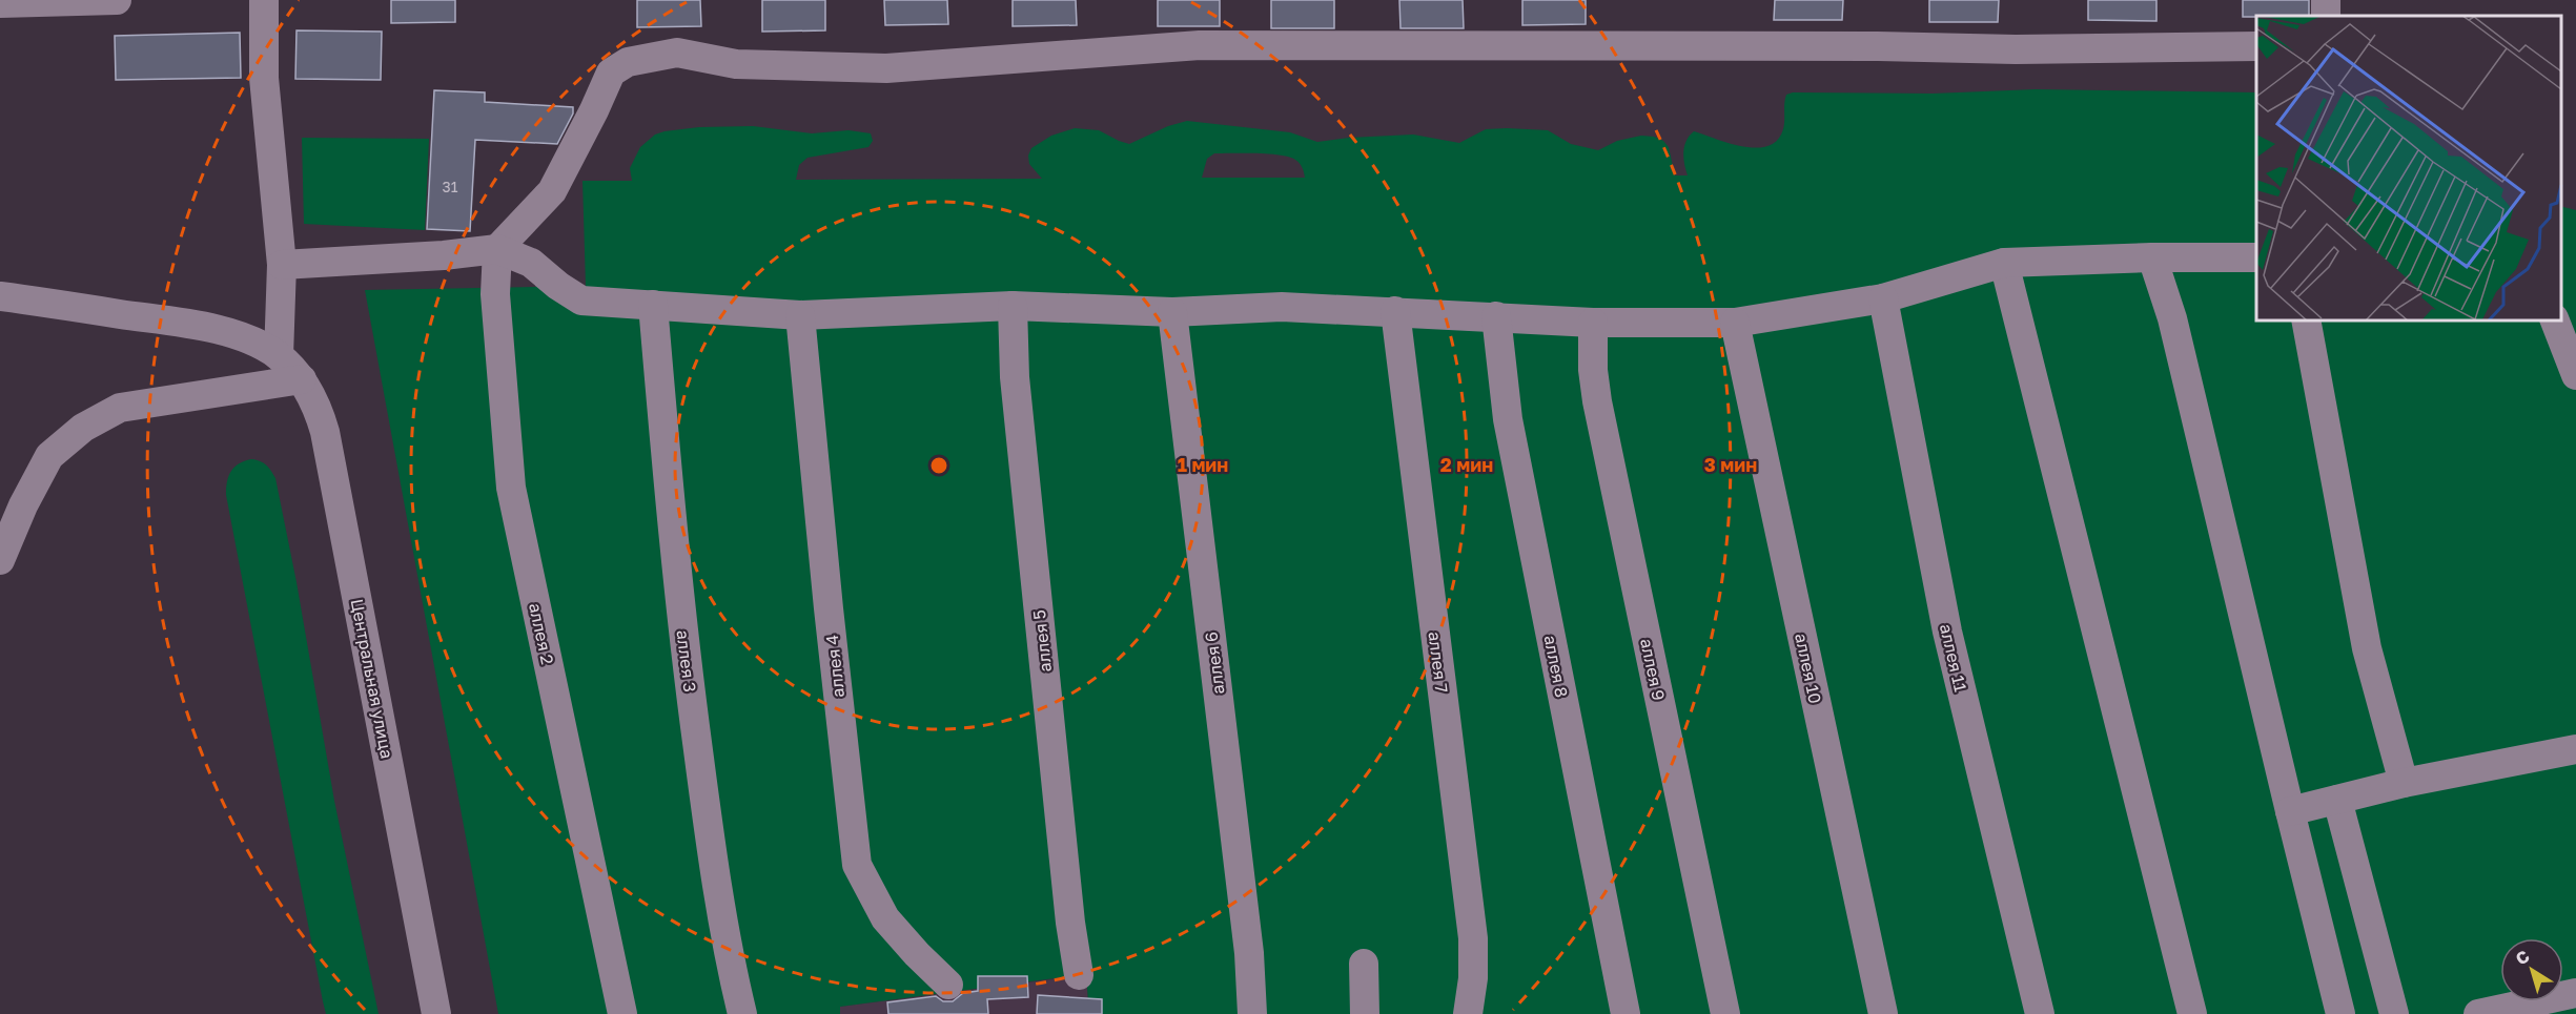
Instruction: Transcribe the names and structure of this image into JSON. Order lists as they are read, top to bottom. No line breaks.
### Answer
{"streets":{"street":["аллея 2","аллея 5","аллея 11","аллея 3","аллея 7","аллея 6","аллея 4","аллея 8","аллея 10","аллея 9","Центральная улица"]},"house_numbers":["31"],"north":"top left","rings":["1 мин","2 мин","3 мин"]}
